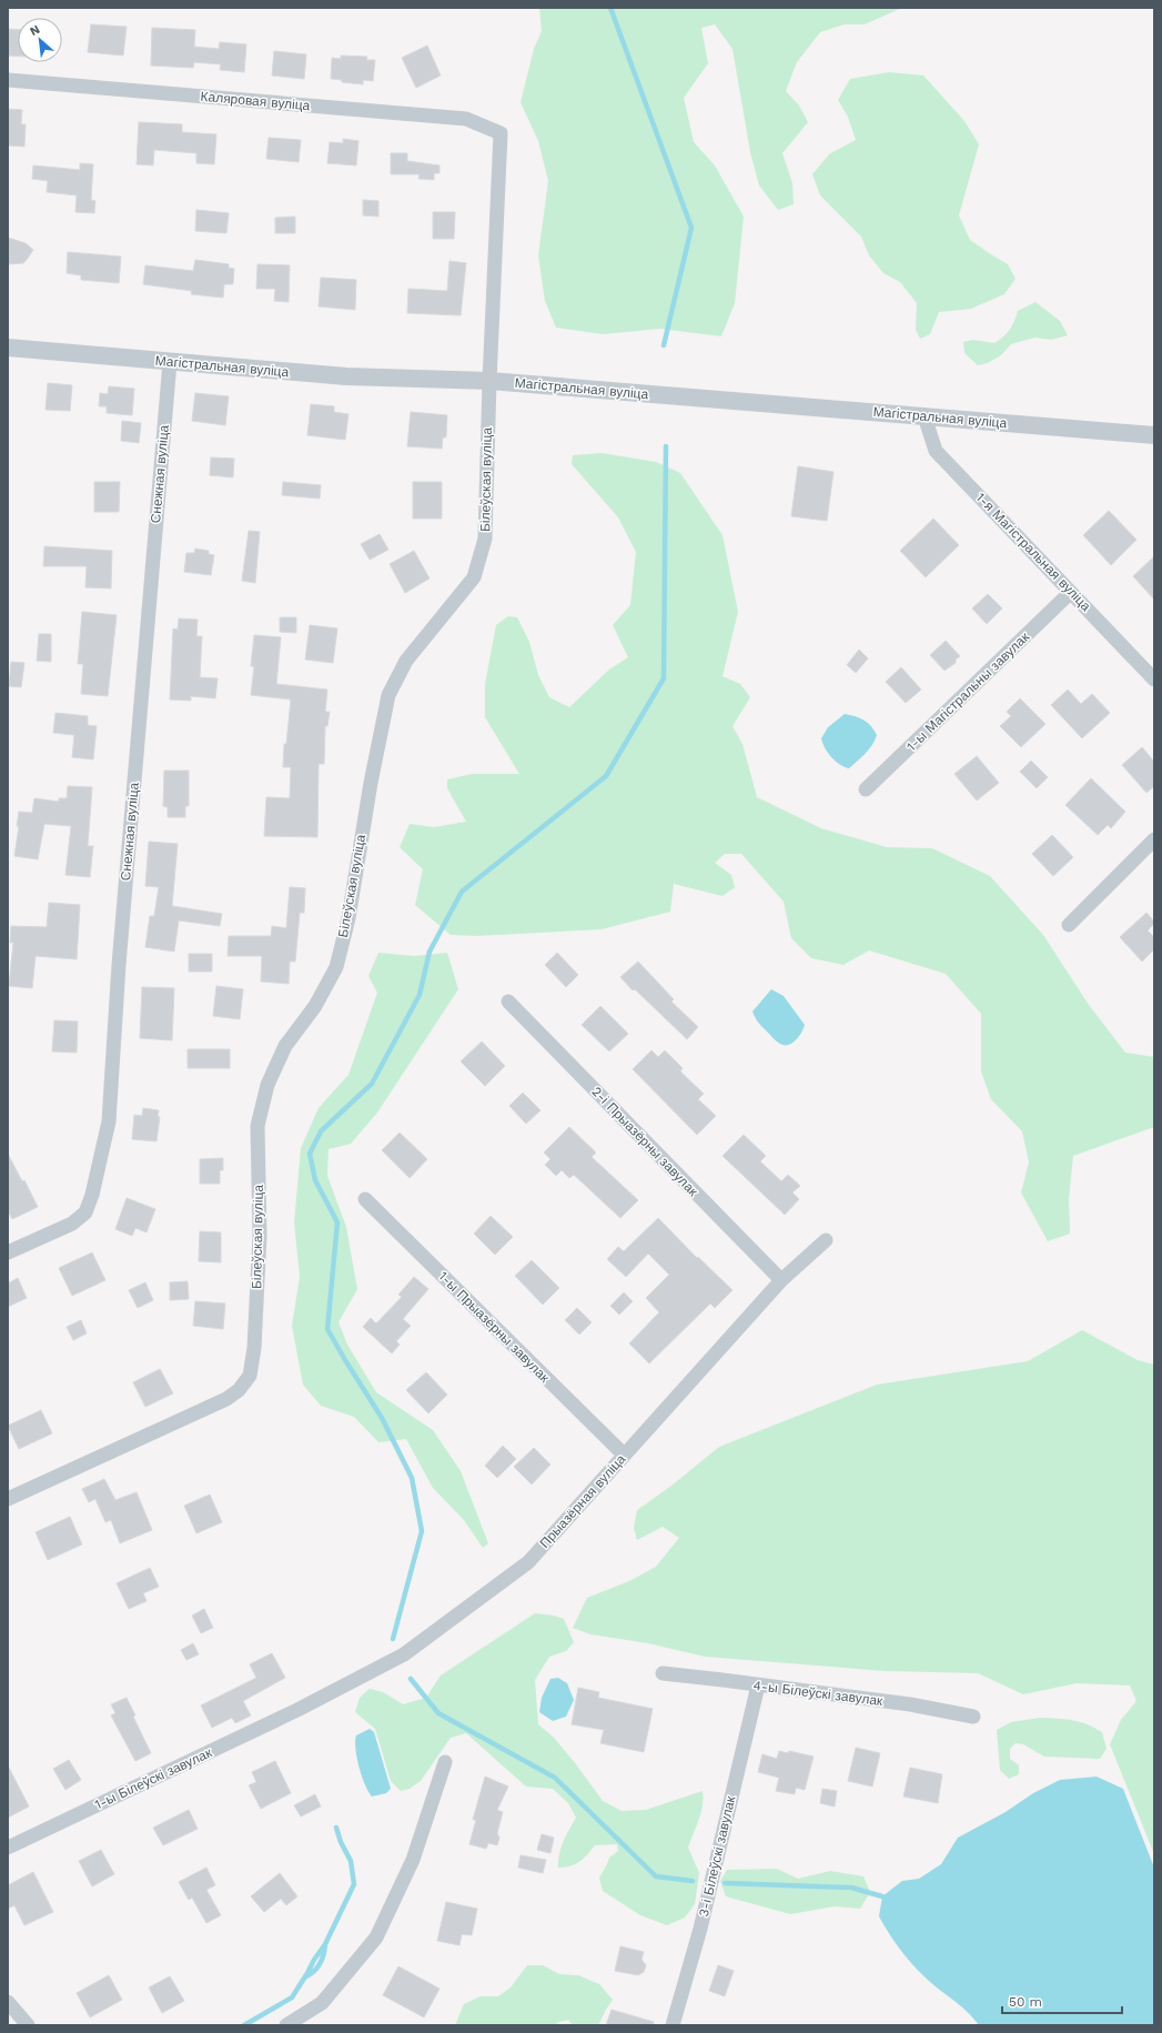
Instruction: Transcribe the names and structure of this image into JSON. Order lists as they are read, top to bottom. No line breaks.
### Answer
{"streets":{"street":["Каляровая вуліца","Магістральная вуліца","Снежная вуліца","Білеўская вуліца","1-я Магістральная вуліца","1-ы Магістральны завулак","2-і Прыазёрны завулак","1-ы Прыазёрны завулак","Прыазёрная вуліца","4-ы Білеўскі завулак","1-ы Білеўскі завулак","3-і Білеўскі завулак"]},"crossings":[["Каляровая вуліца","Білеўская вуліца"],["Магістральная вуліца","Снежная вуліца"],["Магістральная вуліца","Білеўская вуліца"],["Магістральная вуліца","1-я Магістральная вуліца"],["1-я Магістральная вуліца","1-ы Магістральны завулак"],["2-і Прыазёрны завулак","Прыазёрная вуліца"],["1-ы Прыазёрны завулак","Прыазёрная вуліца"],["Прыазёрная вуліца","1-ы Білеўскі завулак"],["4-ы Білеўскі завулак","3-і Білеўскі завулак"]],"scale_bar":"50 m","north":"top left"}
